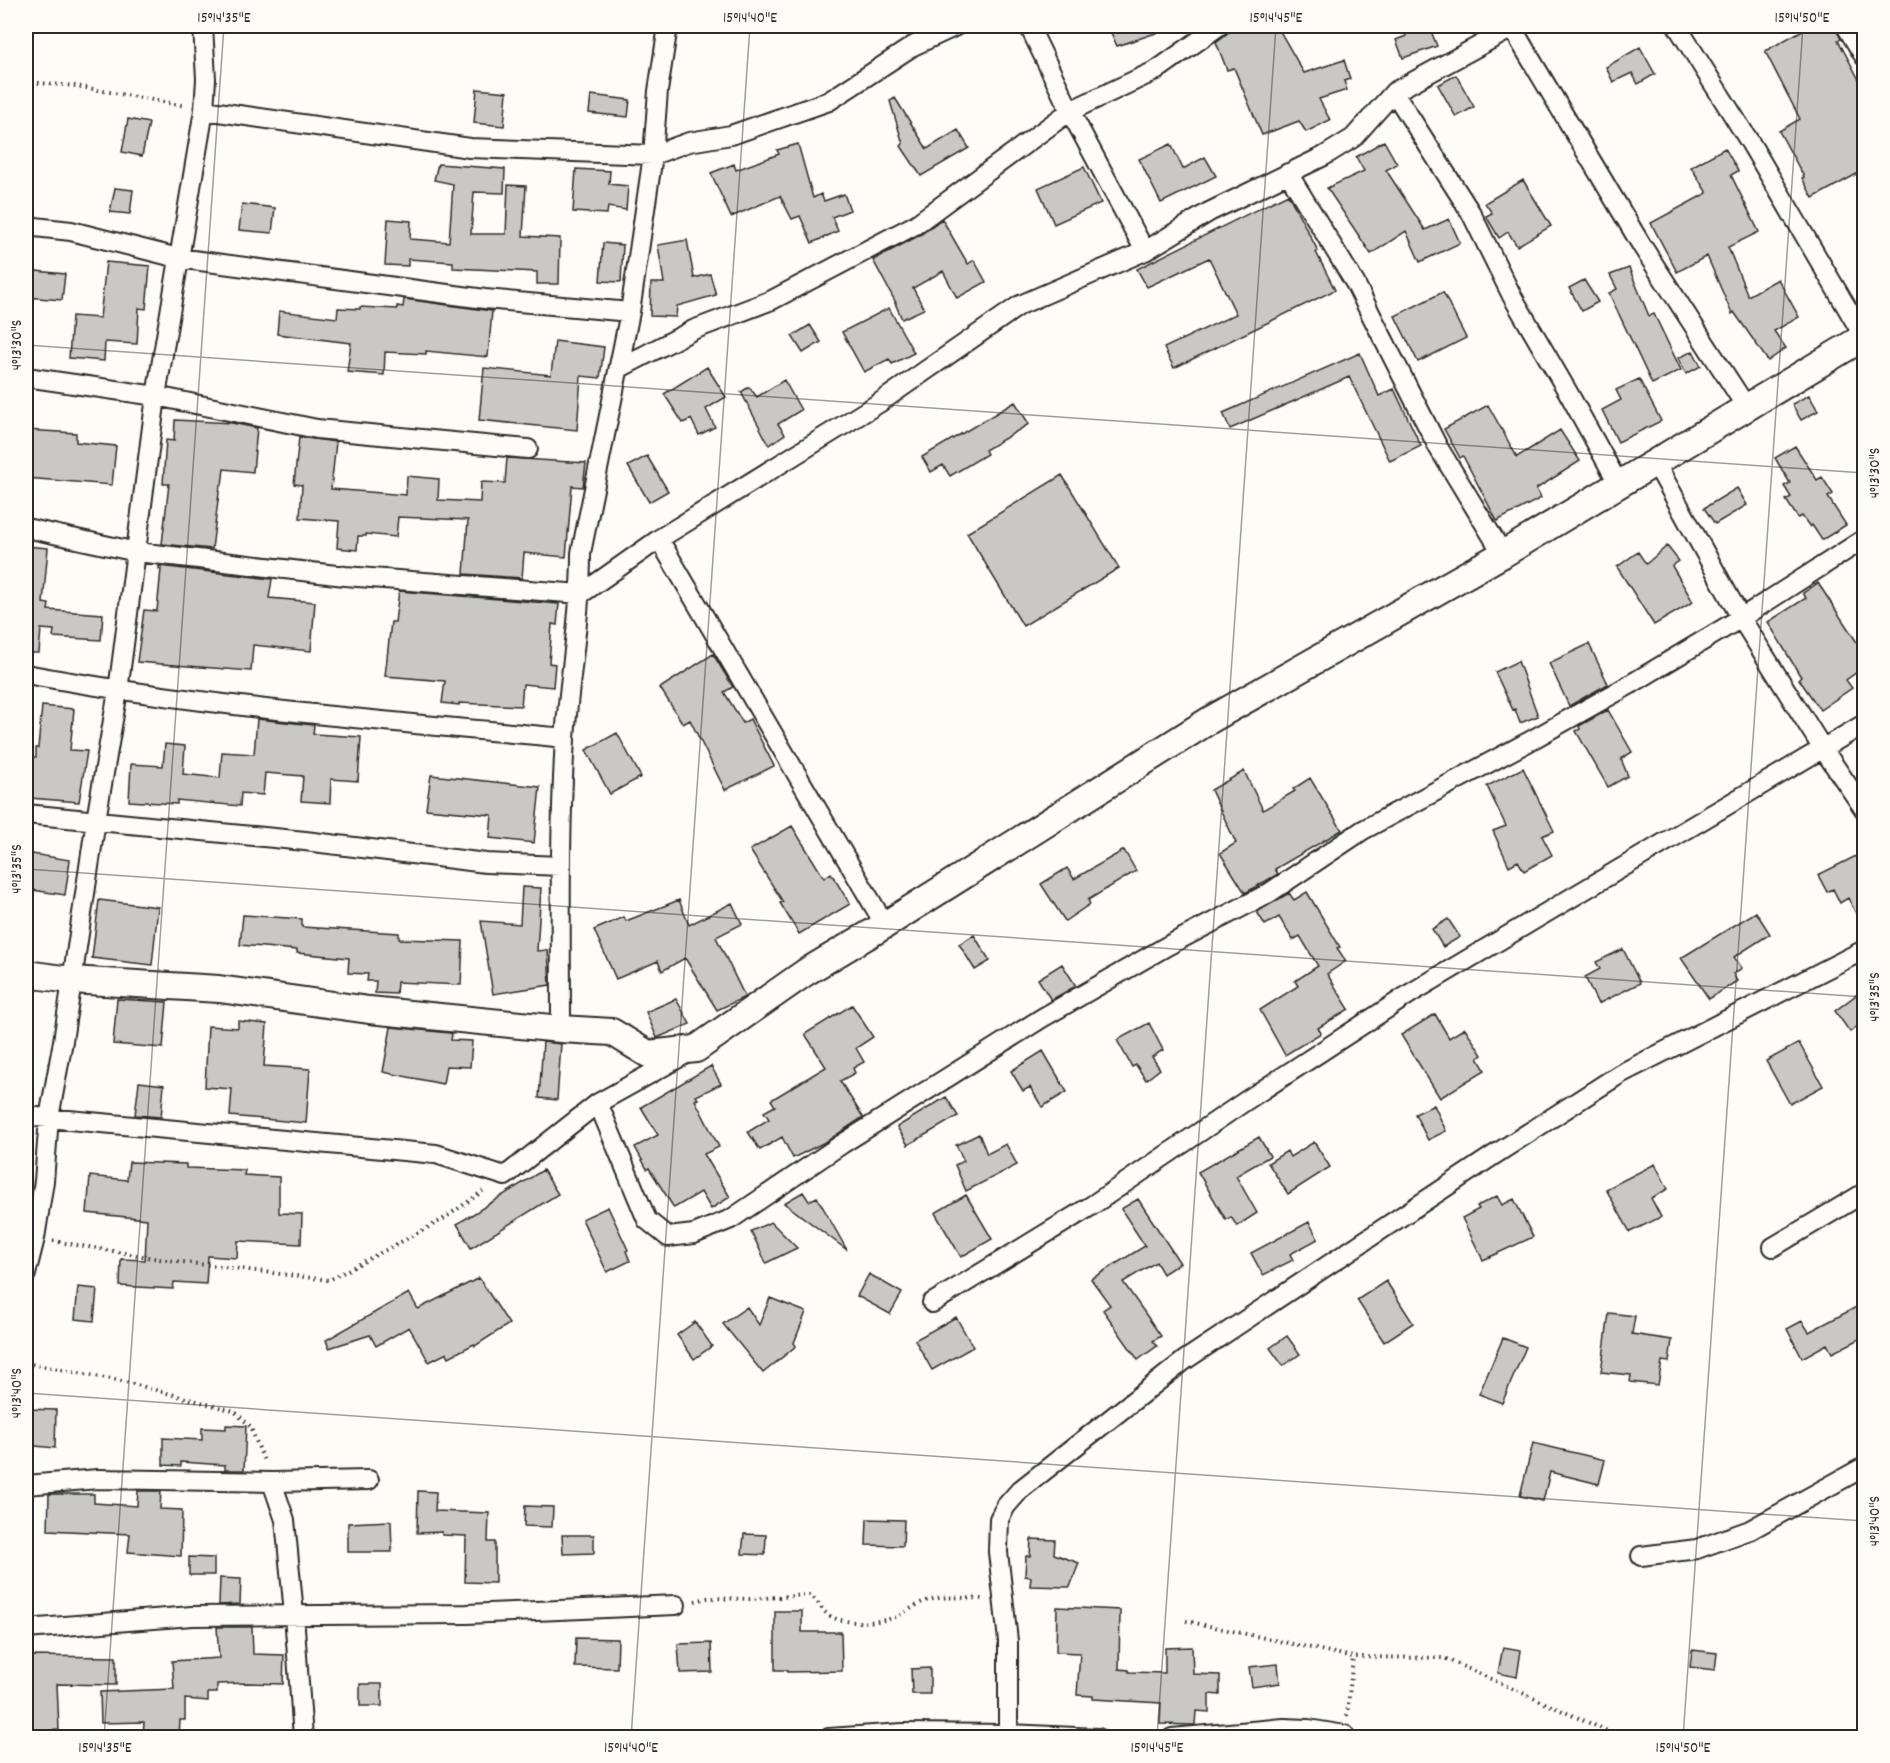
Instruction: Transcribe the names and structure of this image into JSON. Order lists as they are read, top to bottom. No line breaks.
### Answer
{"coordinates":["15°14'35\"E","15°14'40\"E","15°14'45\"E","15°14'50\"E","4°13'30\"S","4°13'35\"S","4°13'40\"S"]}
